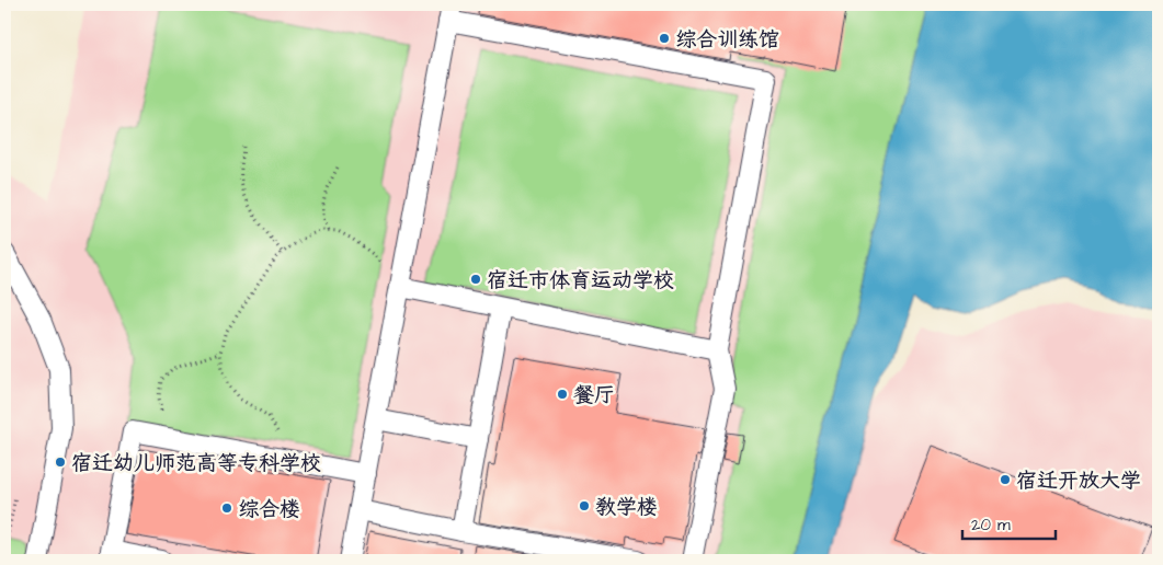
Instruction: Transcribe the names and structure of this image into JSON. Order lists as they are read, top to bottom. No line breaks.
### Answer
{"places":["综合训练馆","宿迁市体育运动学校","餐厅","宿迁幼儿师范高等专科学校","宿迁开放大学","教学楼","综合楼"],"scale_bar":"20 m"}
